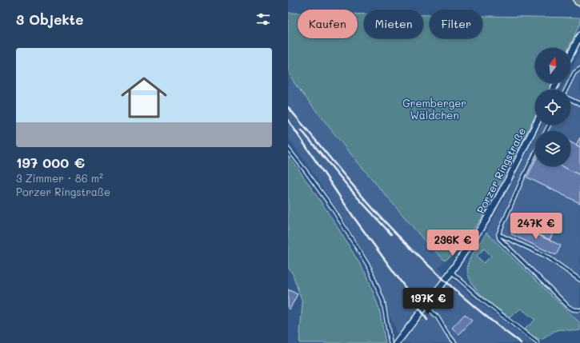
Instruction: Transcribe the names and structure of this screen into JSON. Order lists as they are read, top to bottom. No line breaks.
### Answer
{"streets":{"street":["Porzer Ringstraße"]},"parks":["Gremberger Wäldchen"],"north":"top","page":{"heading":"3 Objekte","chip":["Kaufen","Mieten","Filter"],"list":[{"name":"197 000 €","note":"3 Zimmer · 86 m² · Porzer Ringstraße"}],"price":["247K €","236K €","197K €"]}}
